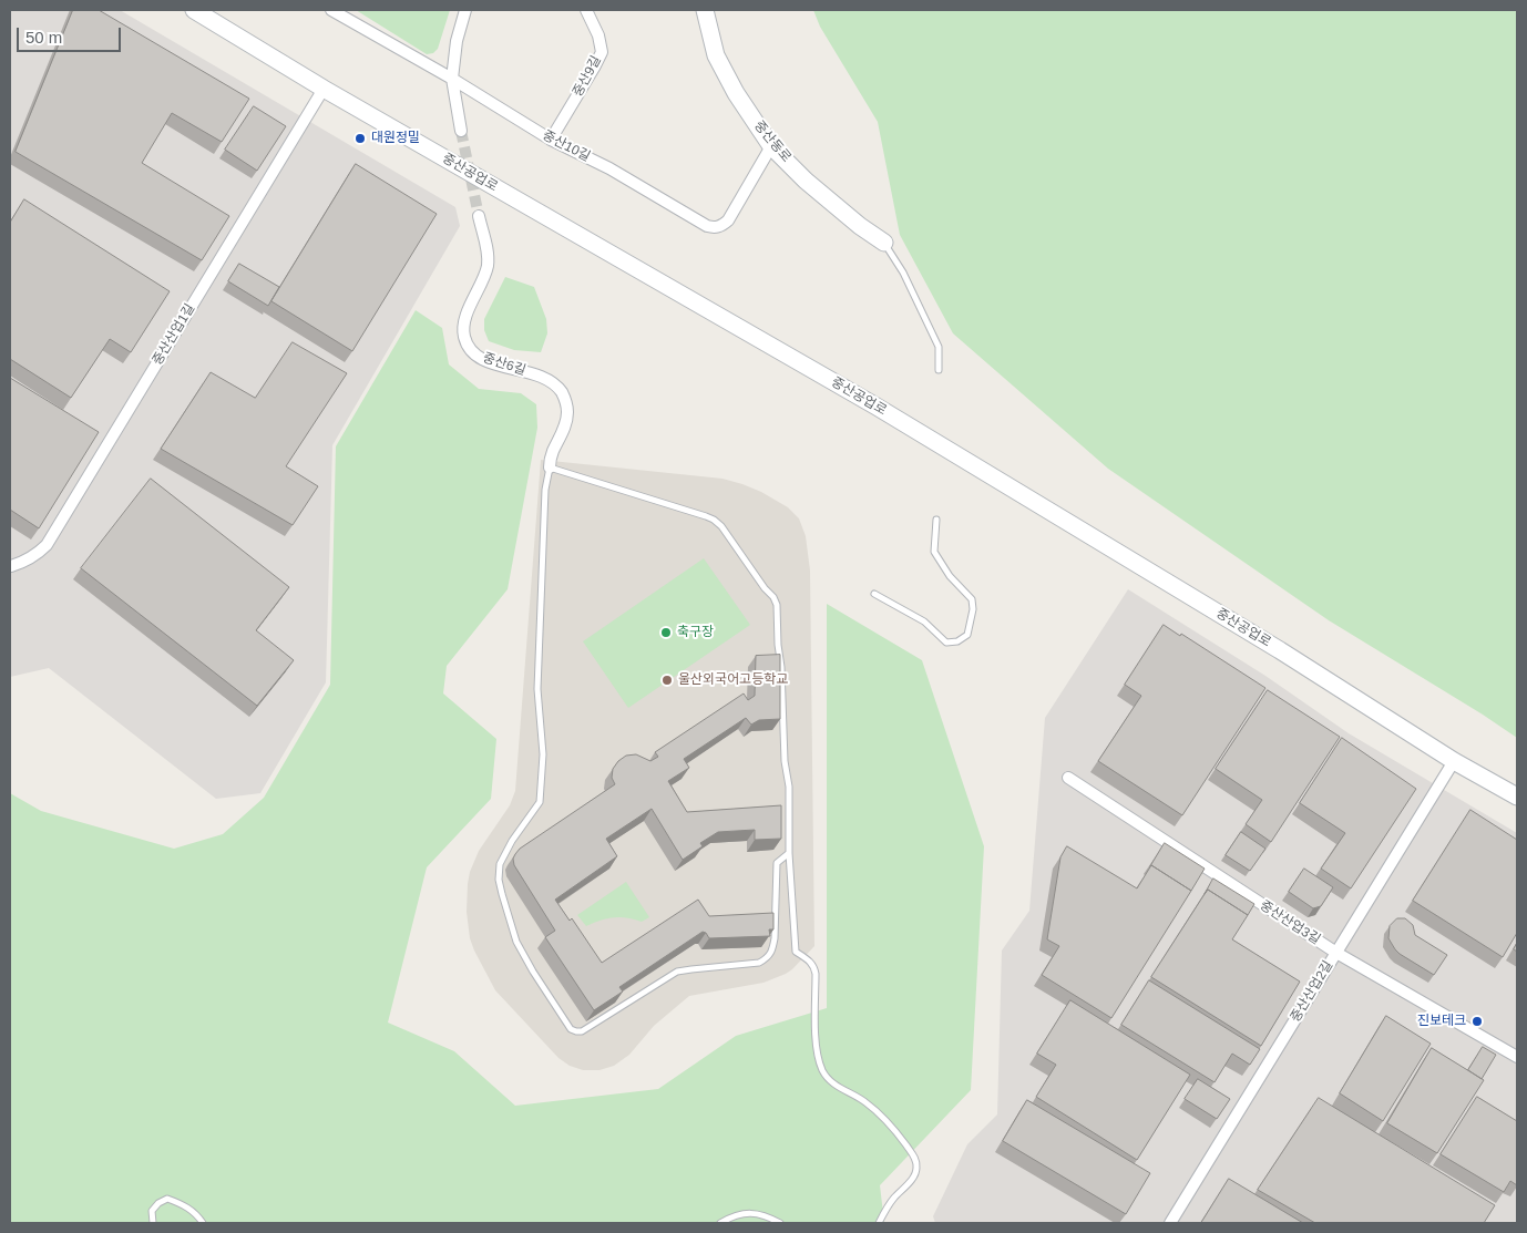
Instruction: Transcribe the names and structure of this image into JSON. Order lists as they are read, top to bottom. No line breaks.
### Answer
{"streets":{"street":["중산9길","중산동로","중산10길","중산공업로","중산산업1길","중산6길","중산산업3길","중산산업2길"]},"crossings":[["중산9길","중산10길"],["중산동로","중산10길"],["중산공업로","중산산업1길"],["중산공업로","중산산업2길"],["중산산업3길","중산산업2길"]],"places":["대원정밀","축구장","울산외국어고등학교","진보테크"],"scale_bar":"50 m"}
